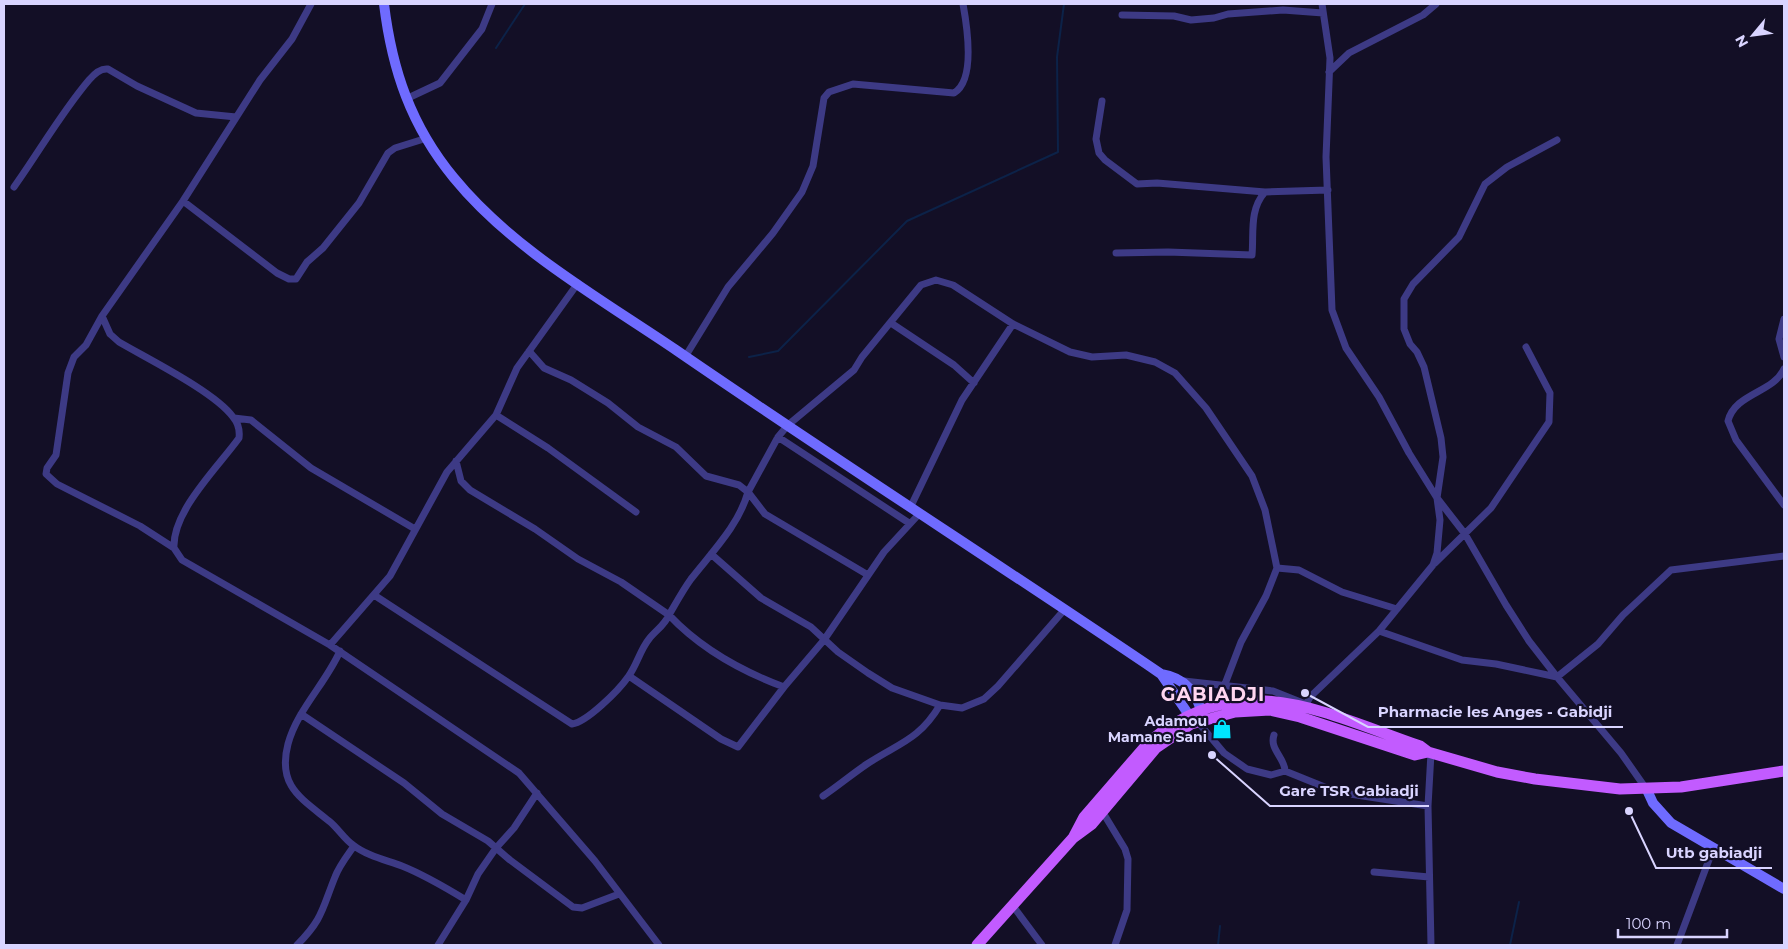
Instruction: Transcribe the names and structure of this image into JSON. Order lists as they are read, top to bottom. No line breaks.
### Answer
{"districts":["GABIADJI"],"places":{"other":["Pharmacie les Anges - Gabidji","Gare TSR Gabiadji","Utb gabiadji"],"shop":["Adamou Mamane Sani"]},"scale_bar":"100 m","north":"bottom left"}
